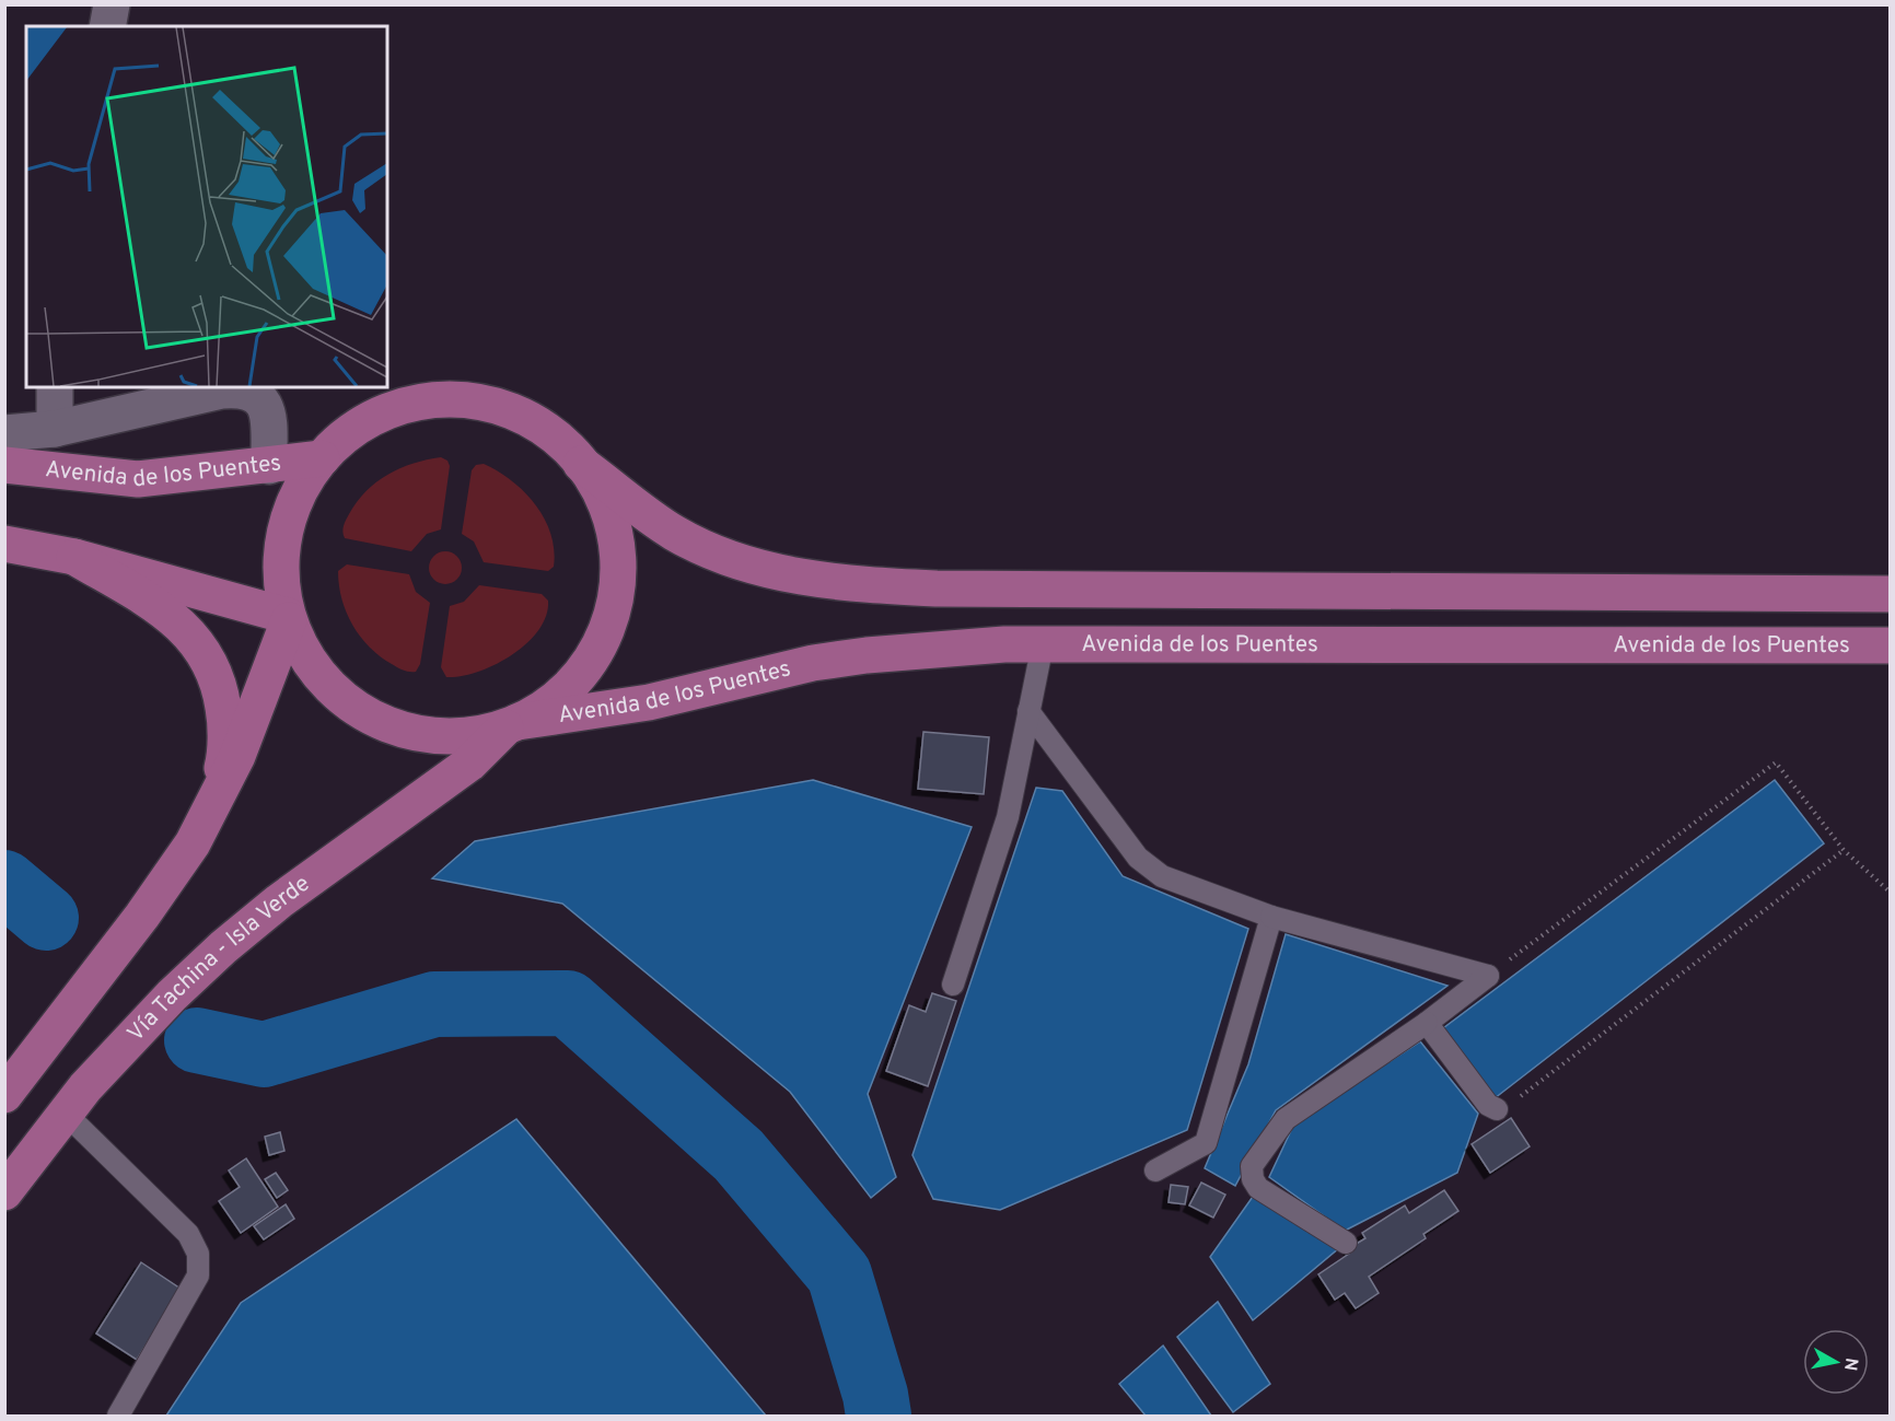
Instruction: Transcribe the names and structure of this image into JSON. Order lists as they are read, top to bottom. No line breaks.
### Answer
{"streets":{"main road":["Avenida de los Puentes","Vía Tachina - Isla Verde"]},"crossings":[["Avenida de los Puentes","Vía Tachina - Isla Verde"]],"north":"right"}
